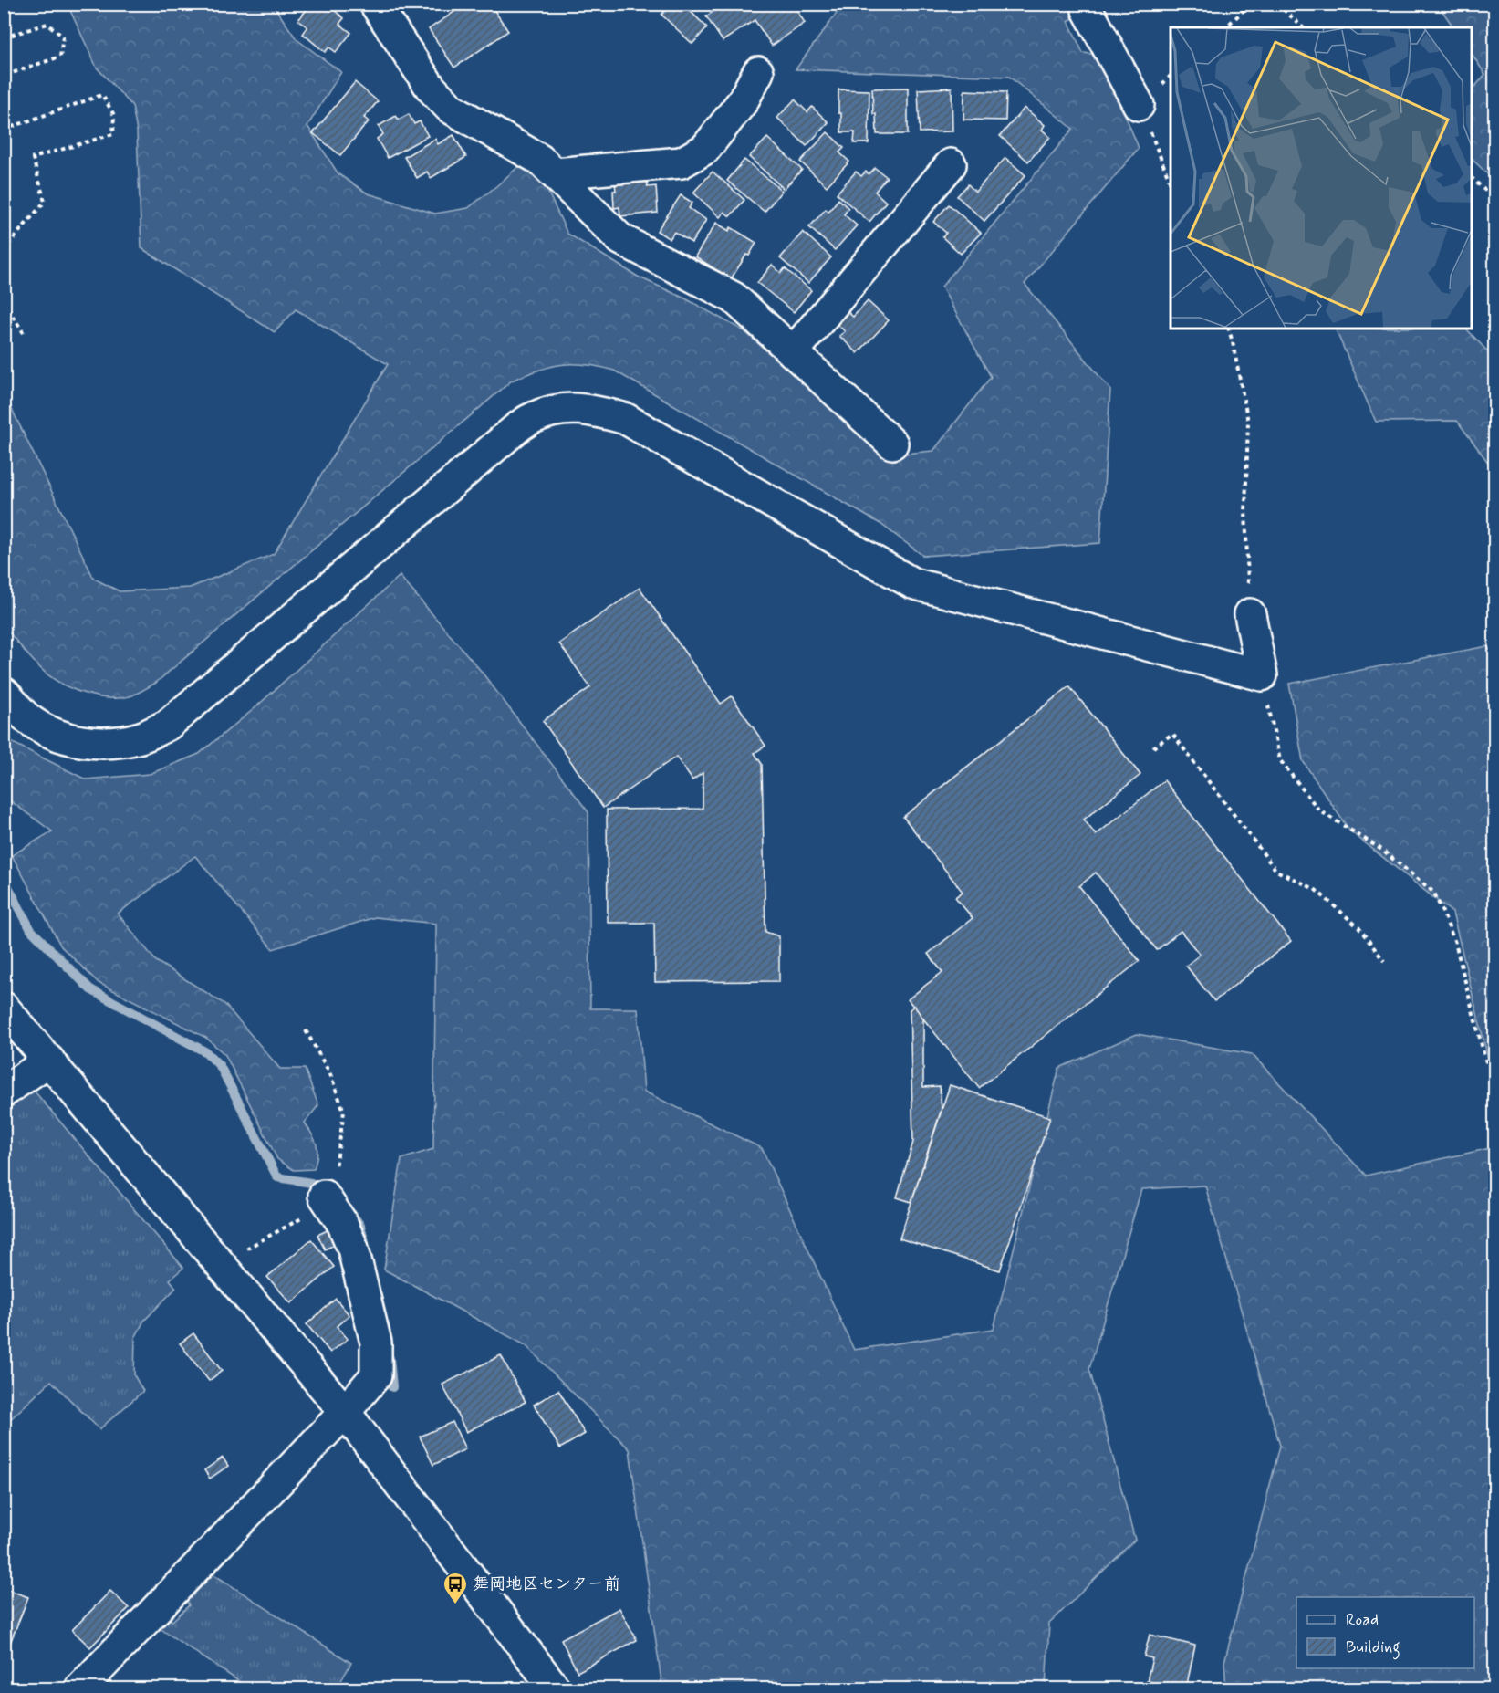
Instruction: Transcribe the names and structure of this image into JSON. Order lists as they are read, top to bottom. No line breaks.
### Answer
{"places":{"bus stop":["舞岡地区センター前"]},"legend":["Road","Building"]}
